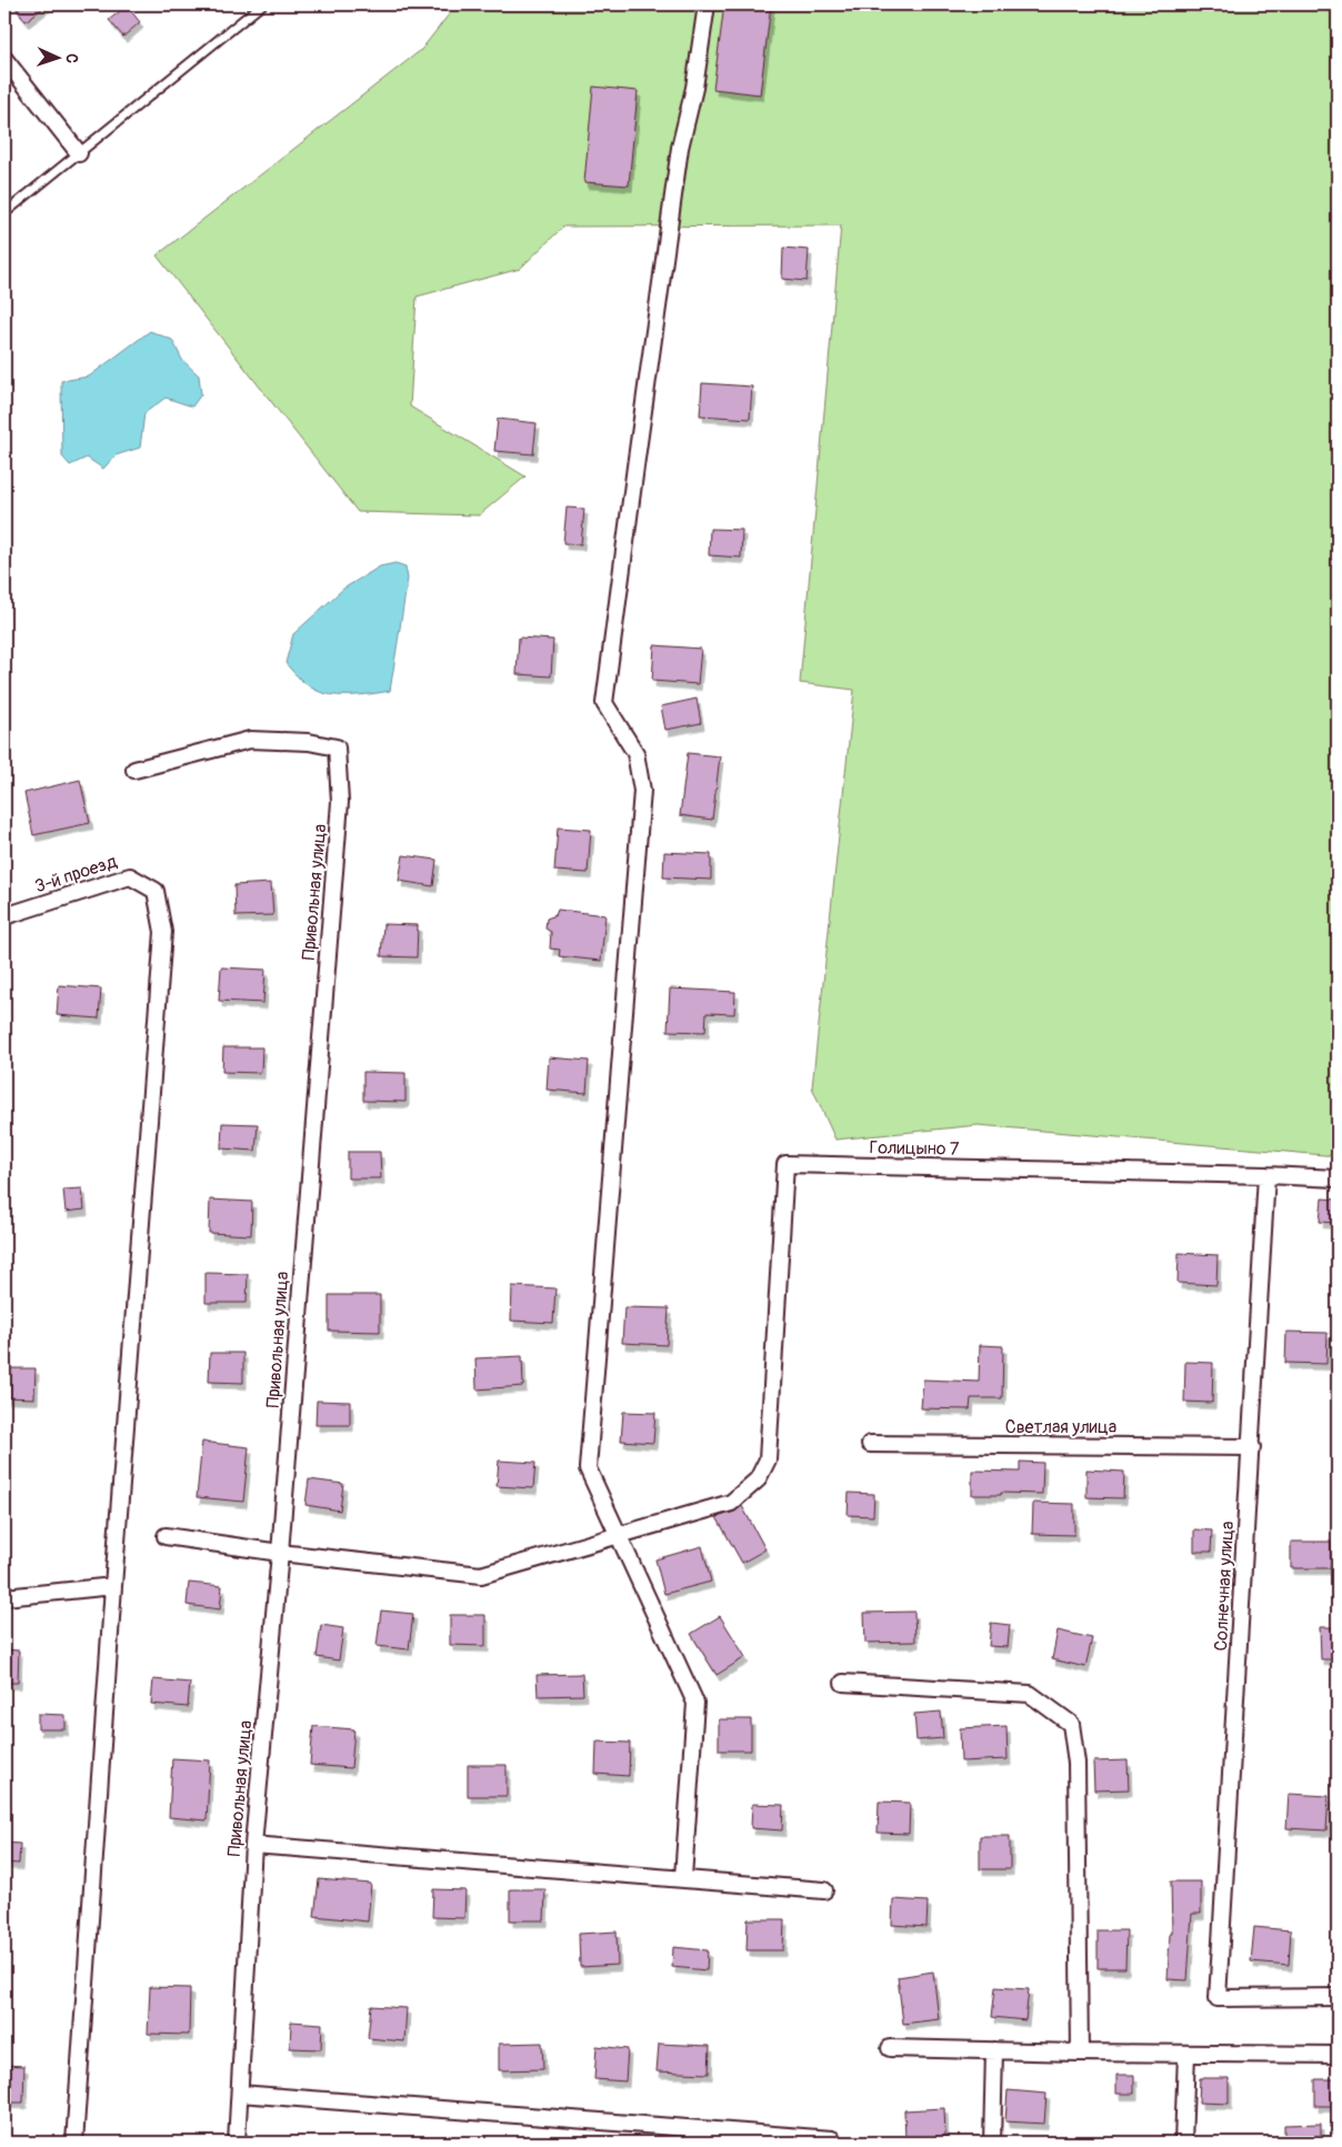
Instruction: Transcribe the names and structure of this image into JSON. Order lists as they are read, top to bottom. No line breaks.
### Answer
{"streets":{"street":["3-й проезд","Привольная улица","Голицыно 7","Светлая улица","Солнечная улица"]},"crossings":[["Голицыно 7","Солнечная улица"],["Светлая улица","Солнечная улица"]],"north":"right"}
